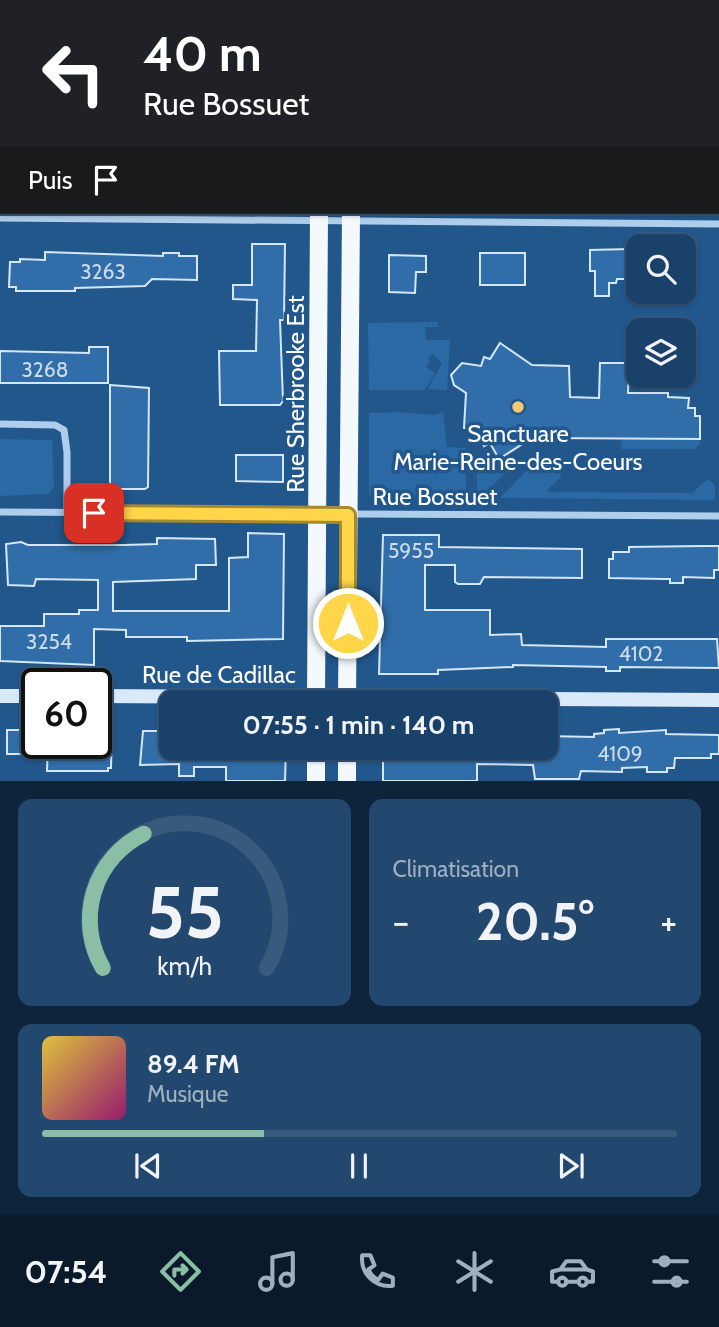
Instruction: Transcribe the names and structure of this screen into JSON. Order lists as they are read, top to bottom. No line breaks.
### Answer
{"streets":{"main road":["Rue Sherbrooke Est"],"street":["Rue Bossuet","Rue de Cadillac"]},"crossings":[["Rue Sherbrooke Est","Rue Bossuet"]],"places":["Sanctuare Marie-Reine-des-Coeurs"],"house_numbers":["3263","3268","5955","3254","4102","4109"],"page":{"turn":["40 m","Rue Bossuet"],"then":"Puis","limit":"60","trip":"07:55 · 1 min · 140 m","tile":"Climatisation","heat":["−","20.5°","+"],"song":["89.4 FM","Musique"],"tabs":"07:54","gauge":["55","km/h"]}}
